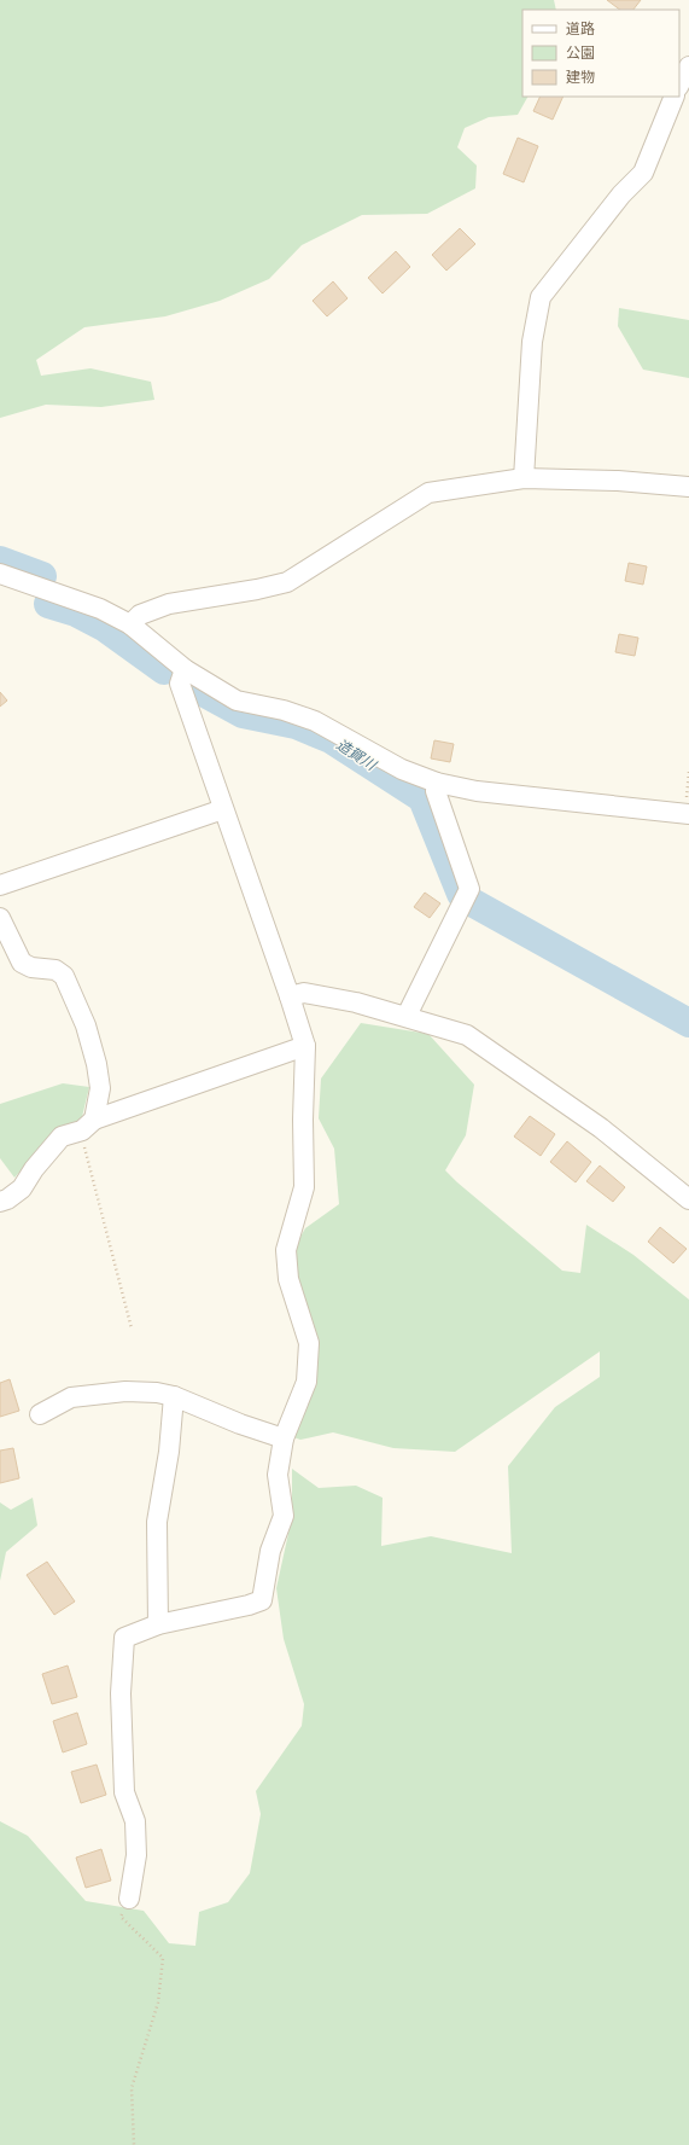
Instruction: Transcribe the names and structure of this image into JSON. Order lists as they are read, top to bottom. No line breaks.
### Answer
{"water":["造賀川"],"legend":["道路","公園","建物"]}
